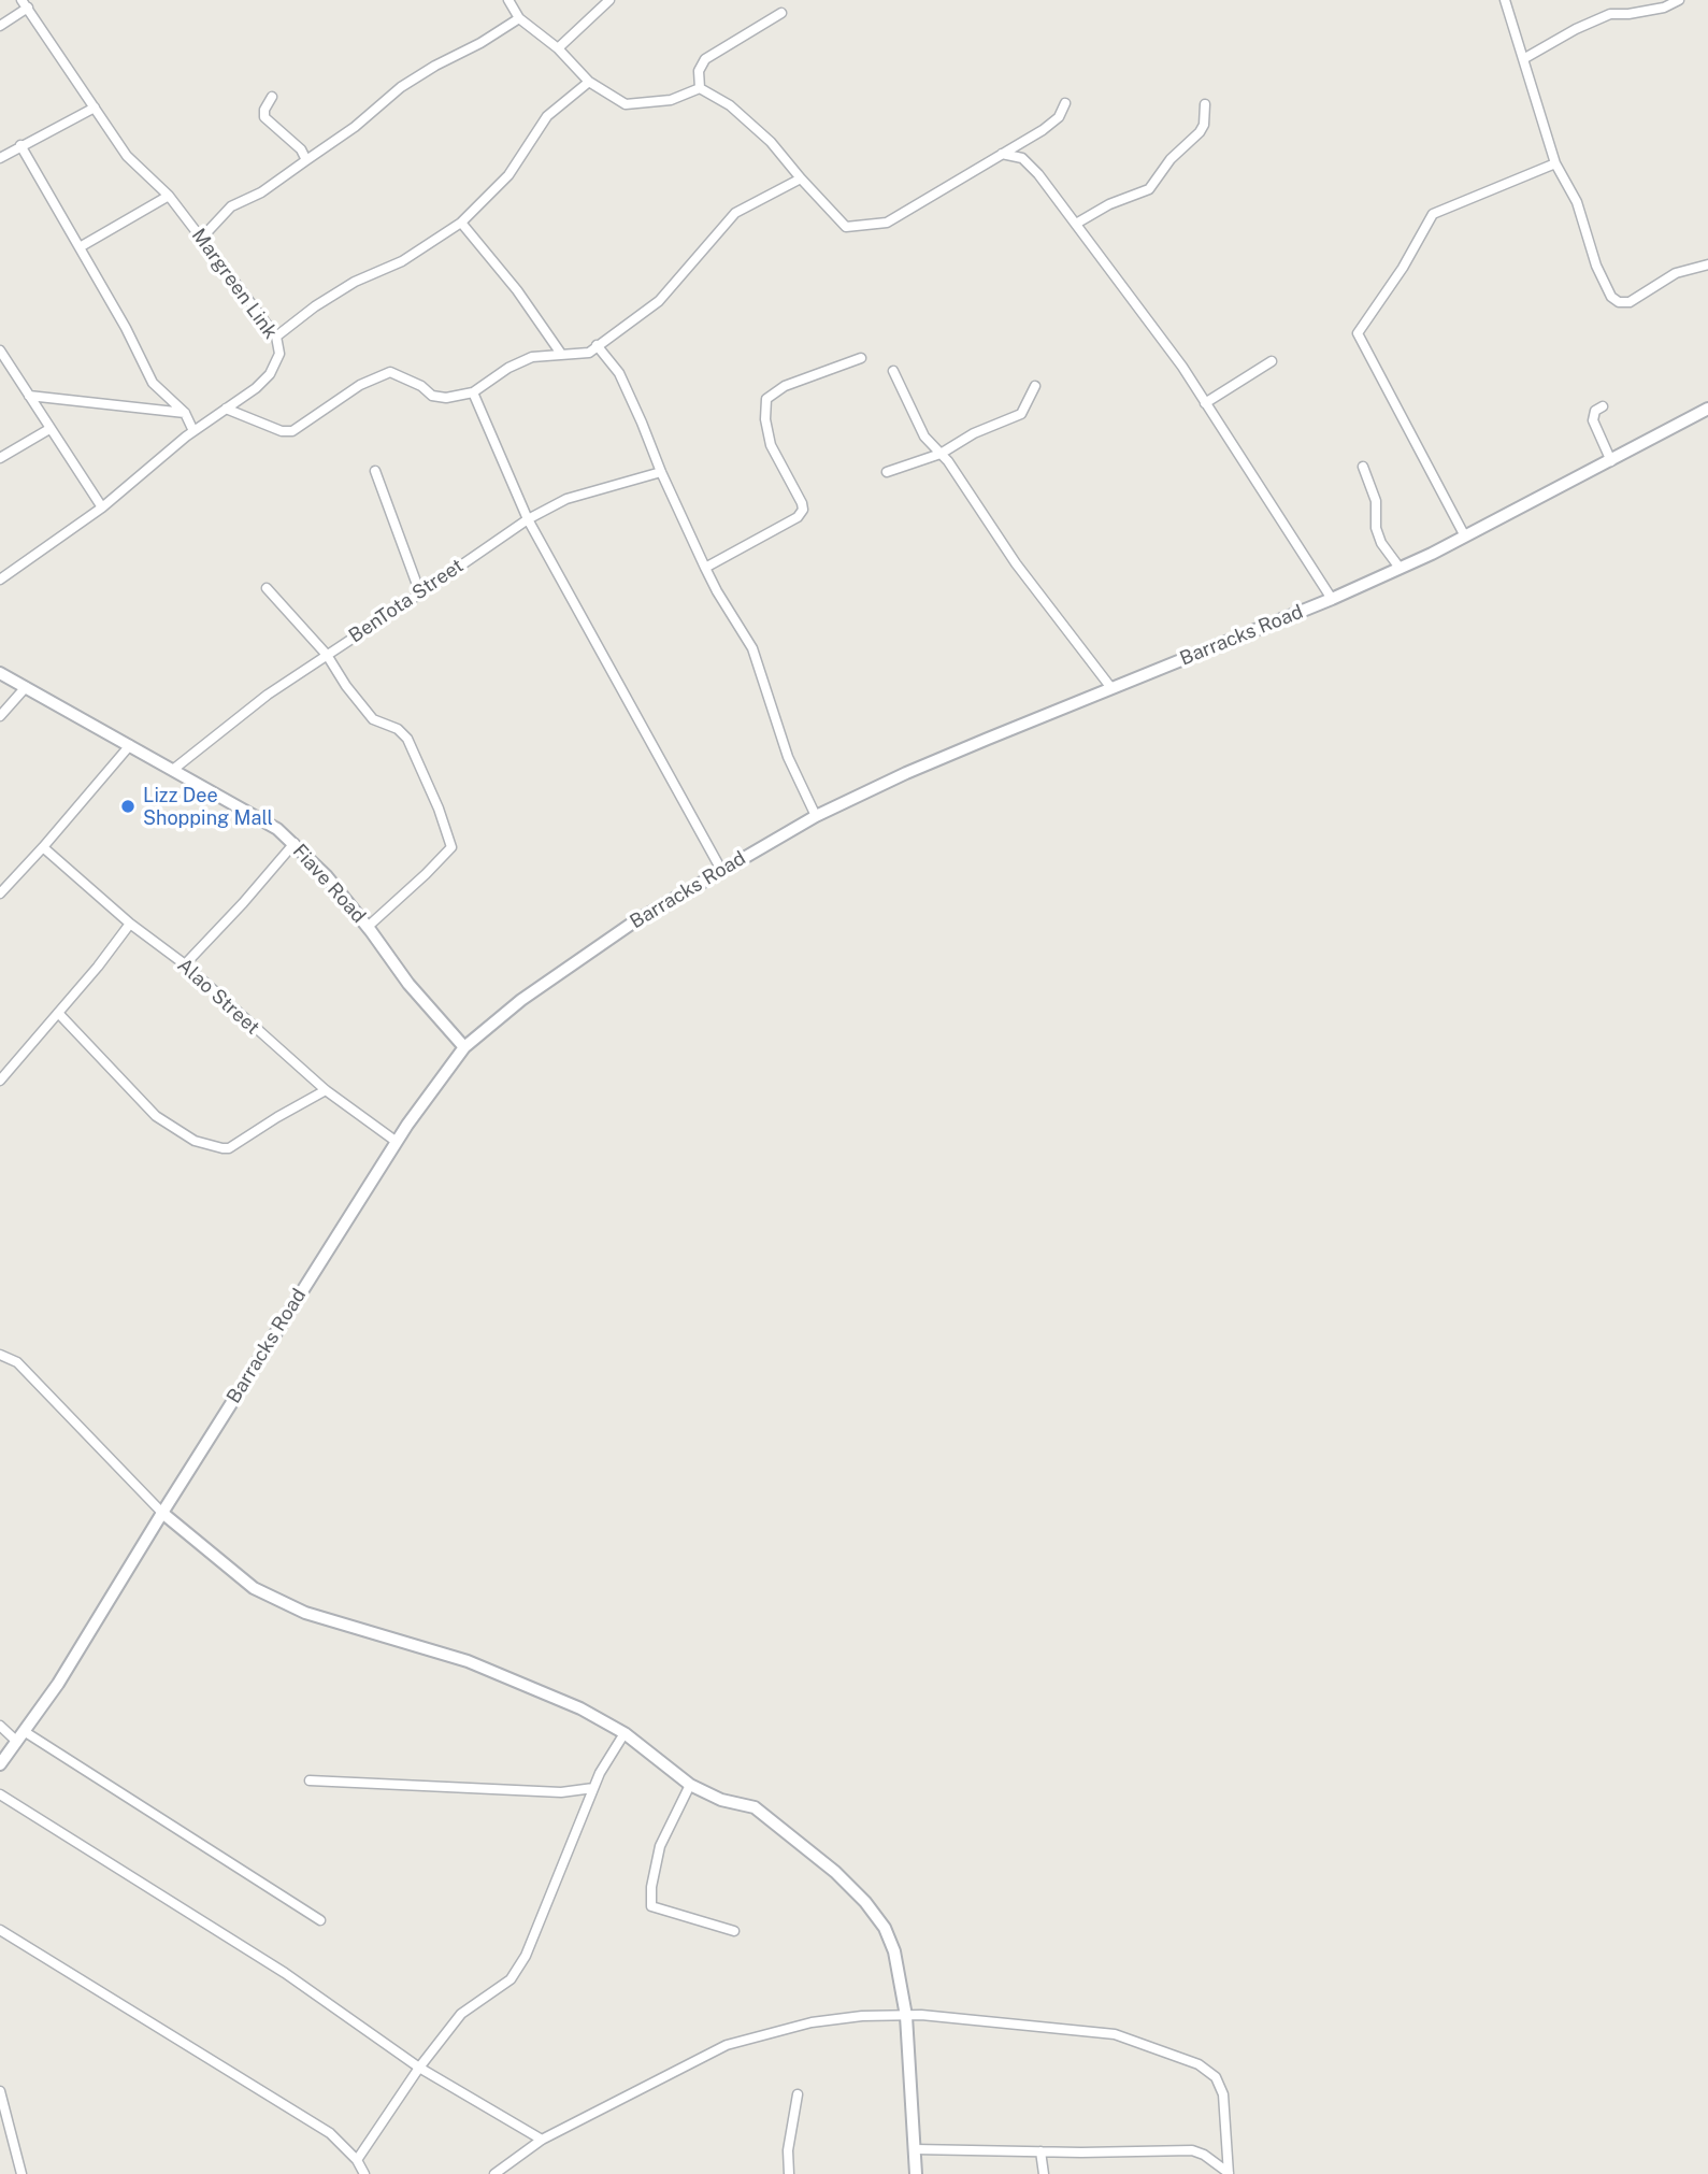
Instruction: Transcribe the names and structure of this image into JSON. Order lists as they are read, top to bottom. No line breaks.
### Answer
{"streets":{"street":["Margreen Link","BenTota Street","Barracks Road","Fiave Road","Alao Street"]},"crossings":[["BenTota Street","Fiave Road"],["Barracks Road","Fiave Road"],["Barracks Road","Alao Street"]],"places":["Lizz Dee Shopping Mall"]}
